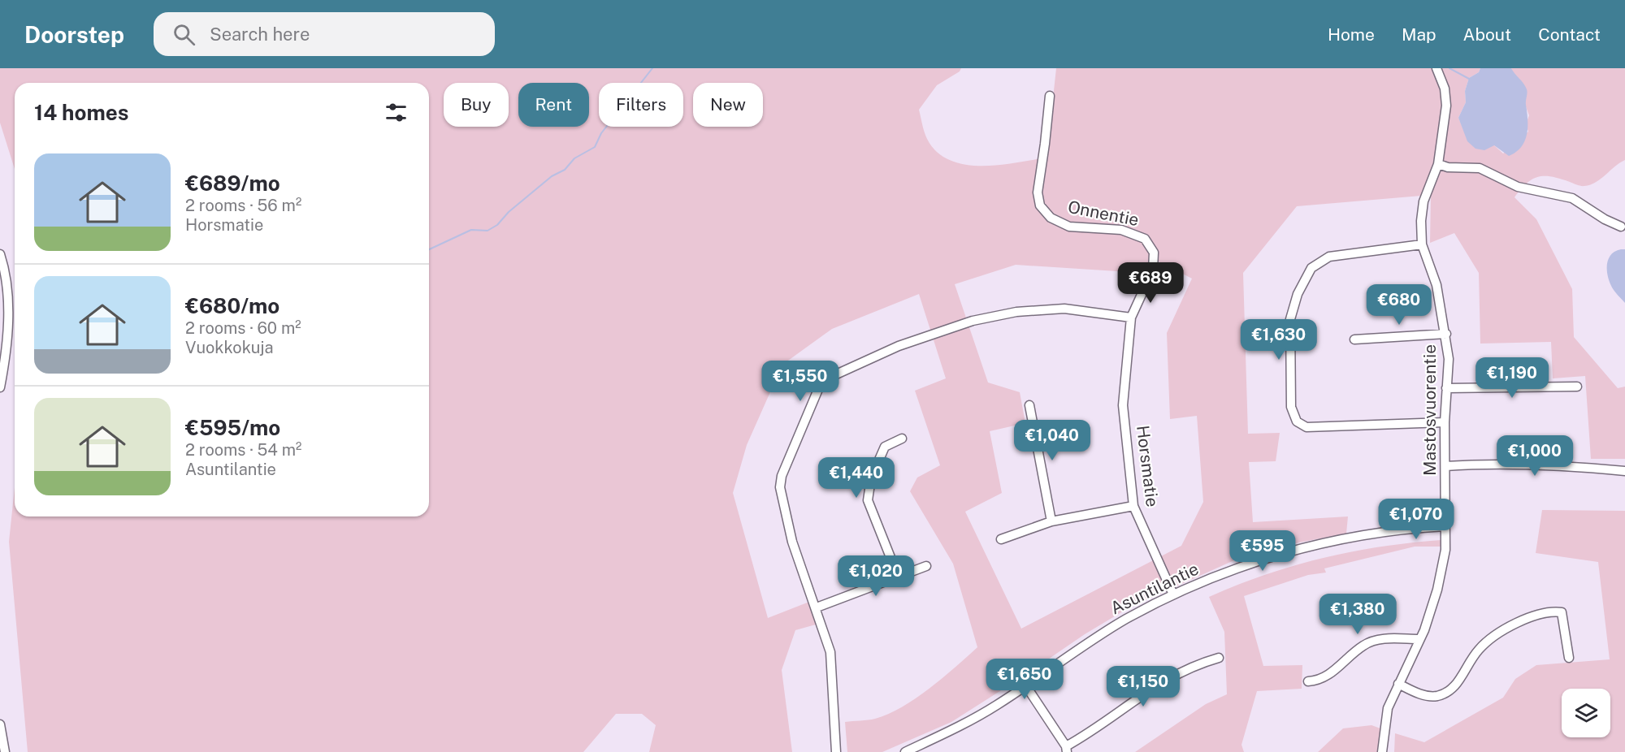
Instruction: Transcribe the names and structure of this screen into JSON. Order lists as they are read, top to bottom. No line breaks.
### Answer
{"streets":{"street":["Onnentie","Mastosvuorentie","Horsmatie","Asuntilantie"]},"crossings":[["Onnentie","Horsmatie"],["Mastosvuorentie","Asuntilantie"],["Horsmatie","Asuntilantie"]],"page":{"header":"Doorstep","search":"Search here","nav":["Home","Map","About","Contact"],"chip":["Buy","Rent","Filters","New"],"heading":"14 homes","list":[{"name":"€689/mo","note":"2 rooms · 56 m² · Horsmatie"},{"name":"€680/mo","note":"2 rooms · 60 m² · Vuokkokuja"},{"name":"€595/mo","note":"2 rooms · 54 m² · Asuntilantie"}],"price":["€689","€680","€1,630","€1,190","€1,550","€1,040","€1,000","€1,440","€1,070","€595","€1,020","€1,380","€1,650","€1,150"]}}
